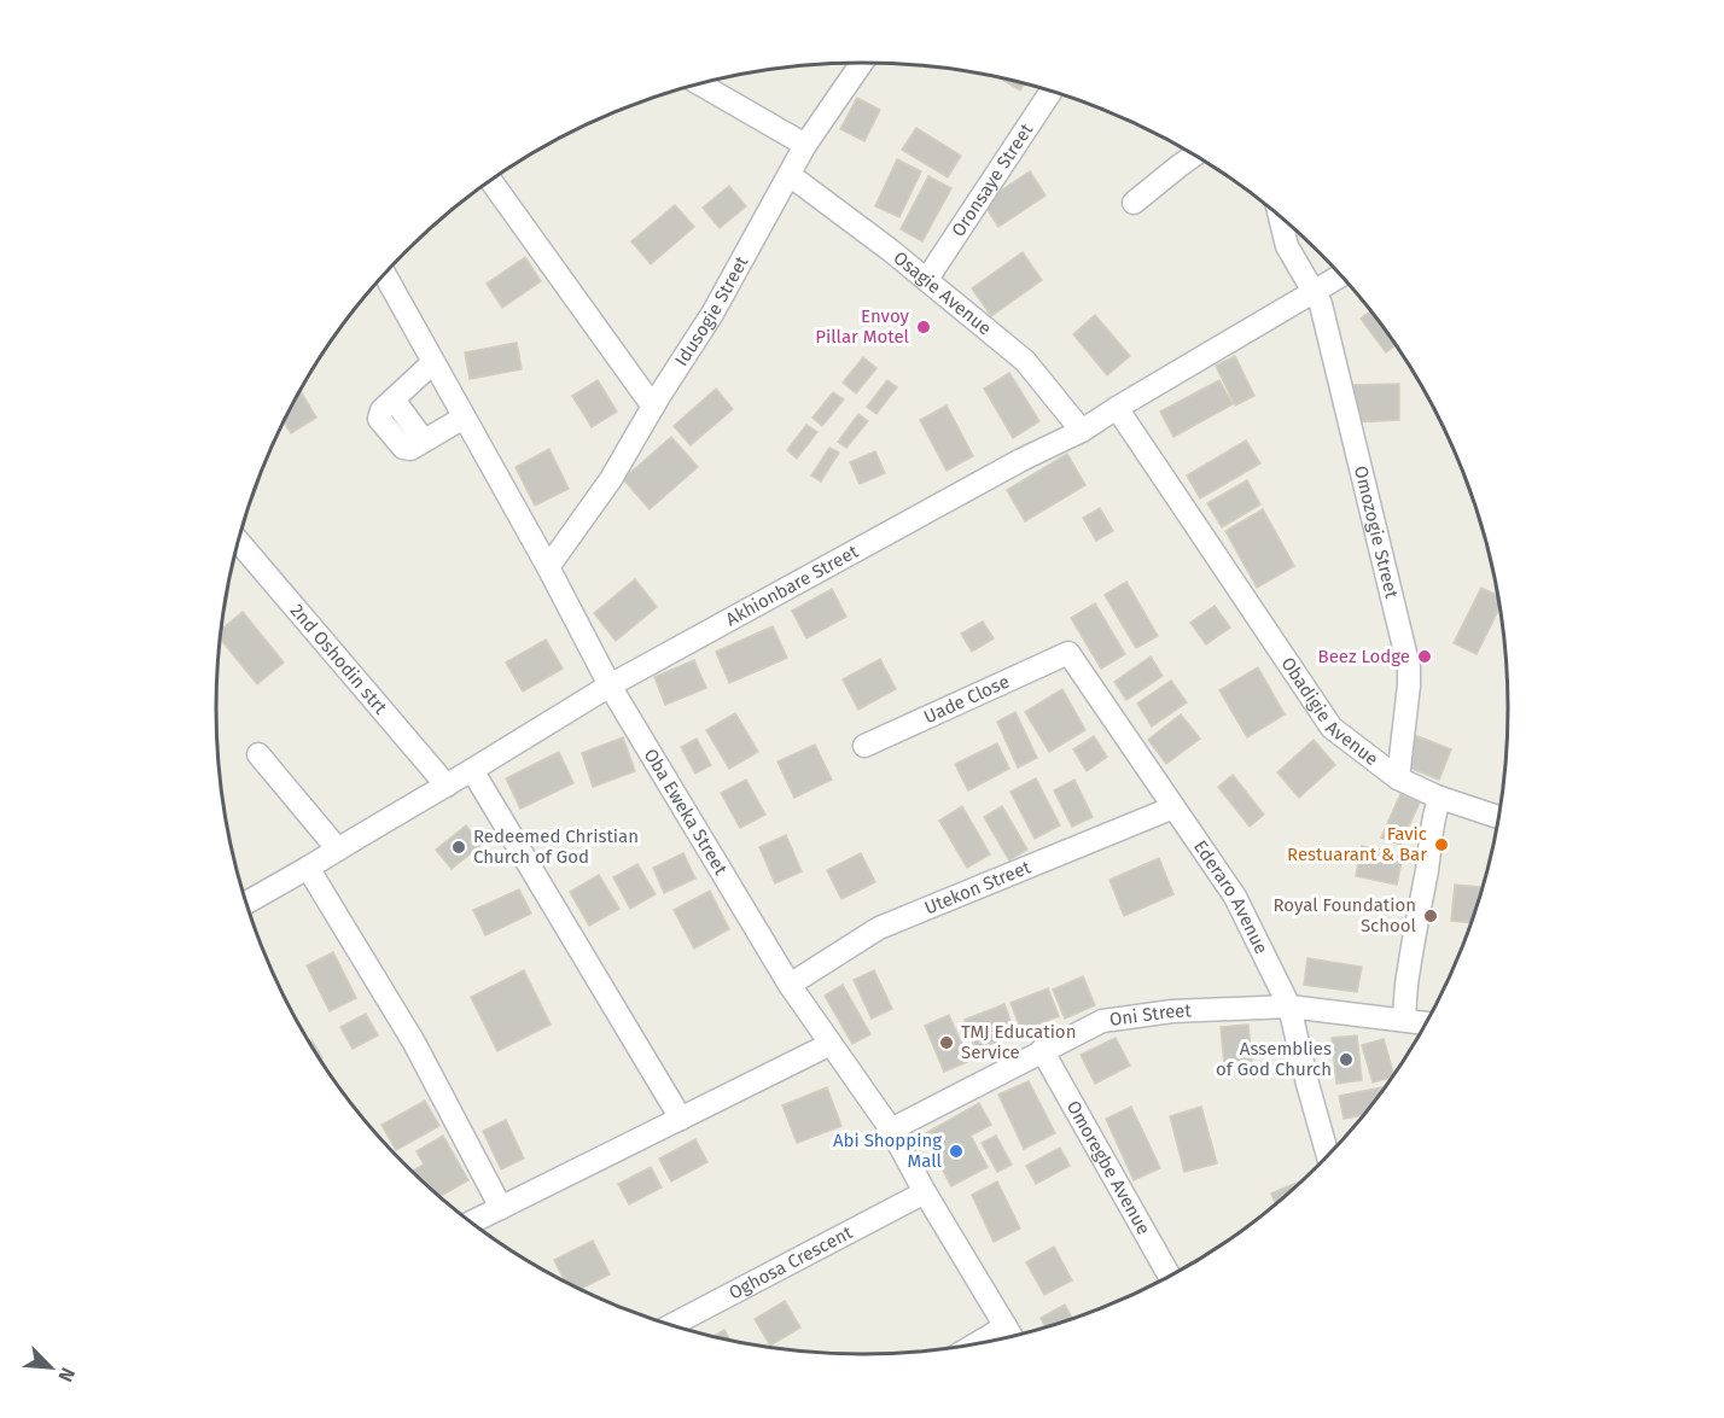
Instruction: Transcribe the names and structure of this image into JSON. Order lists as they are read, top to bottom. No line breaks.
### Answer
{"streets":{"street":["Oronsaye Street","Osagie Avenue","Idusogie Street","Omozogie Street","Akhionbare Street","2nd Oshodin strt","Uade Close","Obadigie Avenue","Oba Eweka Street","Utekon Street","Ederaro Avenue","Oni Street","Omoregbe Avenue","Oghosa Crescent"]},"crossings":[["Oronsaye Street","Osagie Avenue"],["Osagie Avenue","Idusogie Street"],["Osagie Avenue","Akhionbare Street"],["Idusogie Street","Oba Eweka Street"],["Omozogie Street","Akhionbare Street"],["Omozogie Street","Obadigie Avenue"],["Akhionbare Street","2nd Oshodin strt"],["Akhionbare Street","Obadigie Avenue"],["Akhionbare Street","Oba Eweka Street"],["Uade Close","Ederaro Avenue"],["Oba Eweka Street","Utekon Street"],["Oba Eweka Street","Oni Street"],["Oba Eweka Street","Oghosa Crescent"],["Utekon Street","Ederaro Avenue"],["Ederaro Avenue","Oni Street"],["Oni Street","Omoregbe Avenue"]],"places":["Envoy Pillar Motel","Beez Lodge","Favic Restuarant & Bar","Redeemed Christian Church of God","Royal Foundation School","TMJ Education Service","Assemblies of God Church","Abi Shopping Mall"],"north":"bottom right"}
